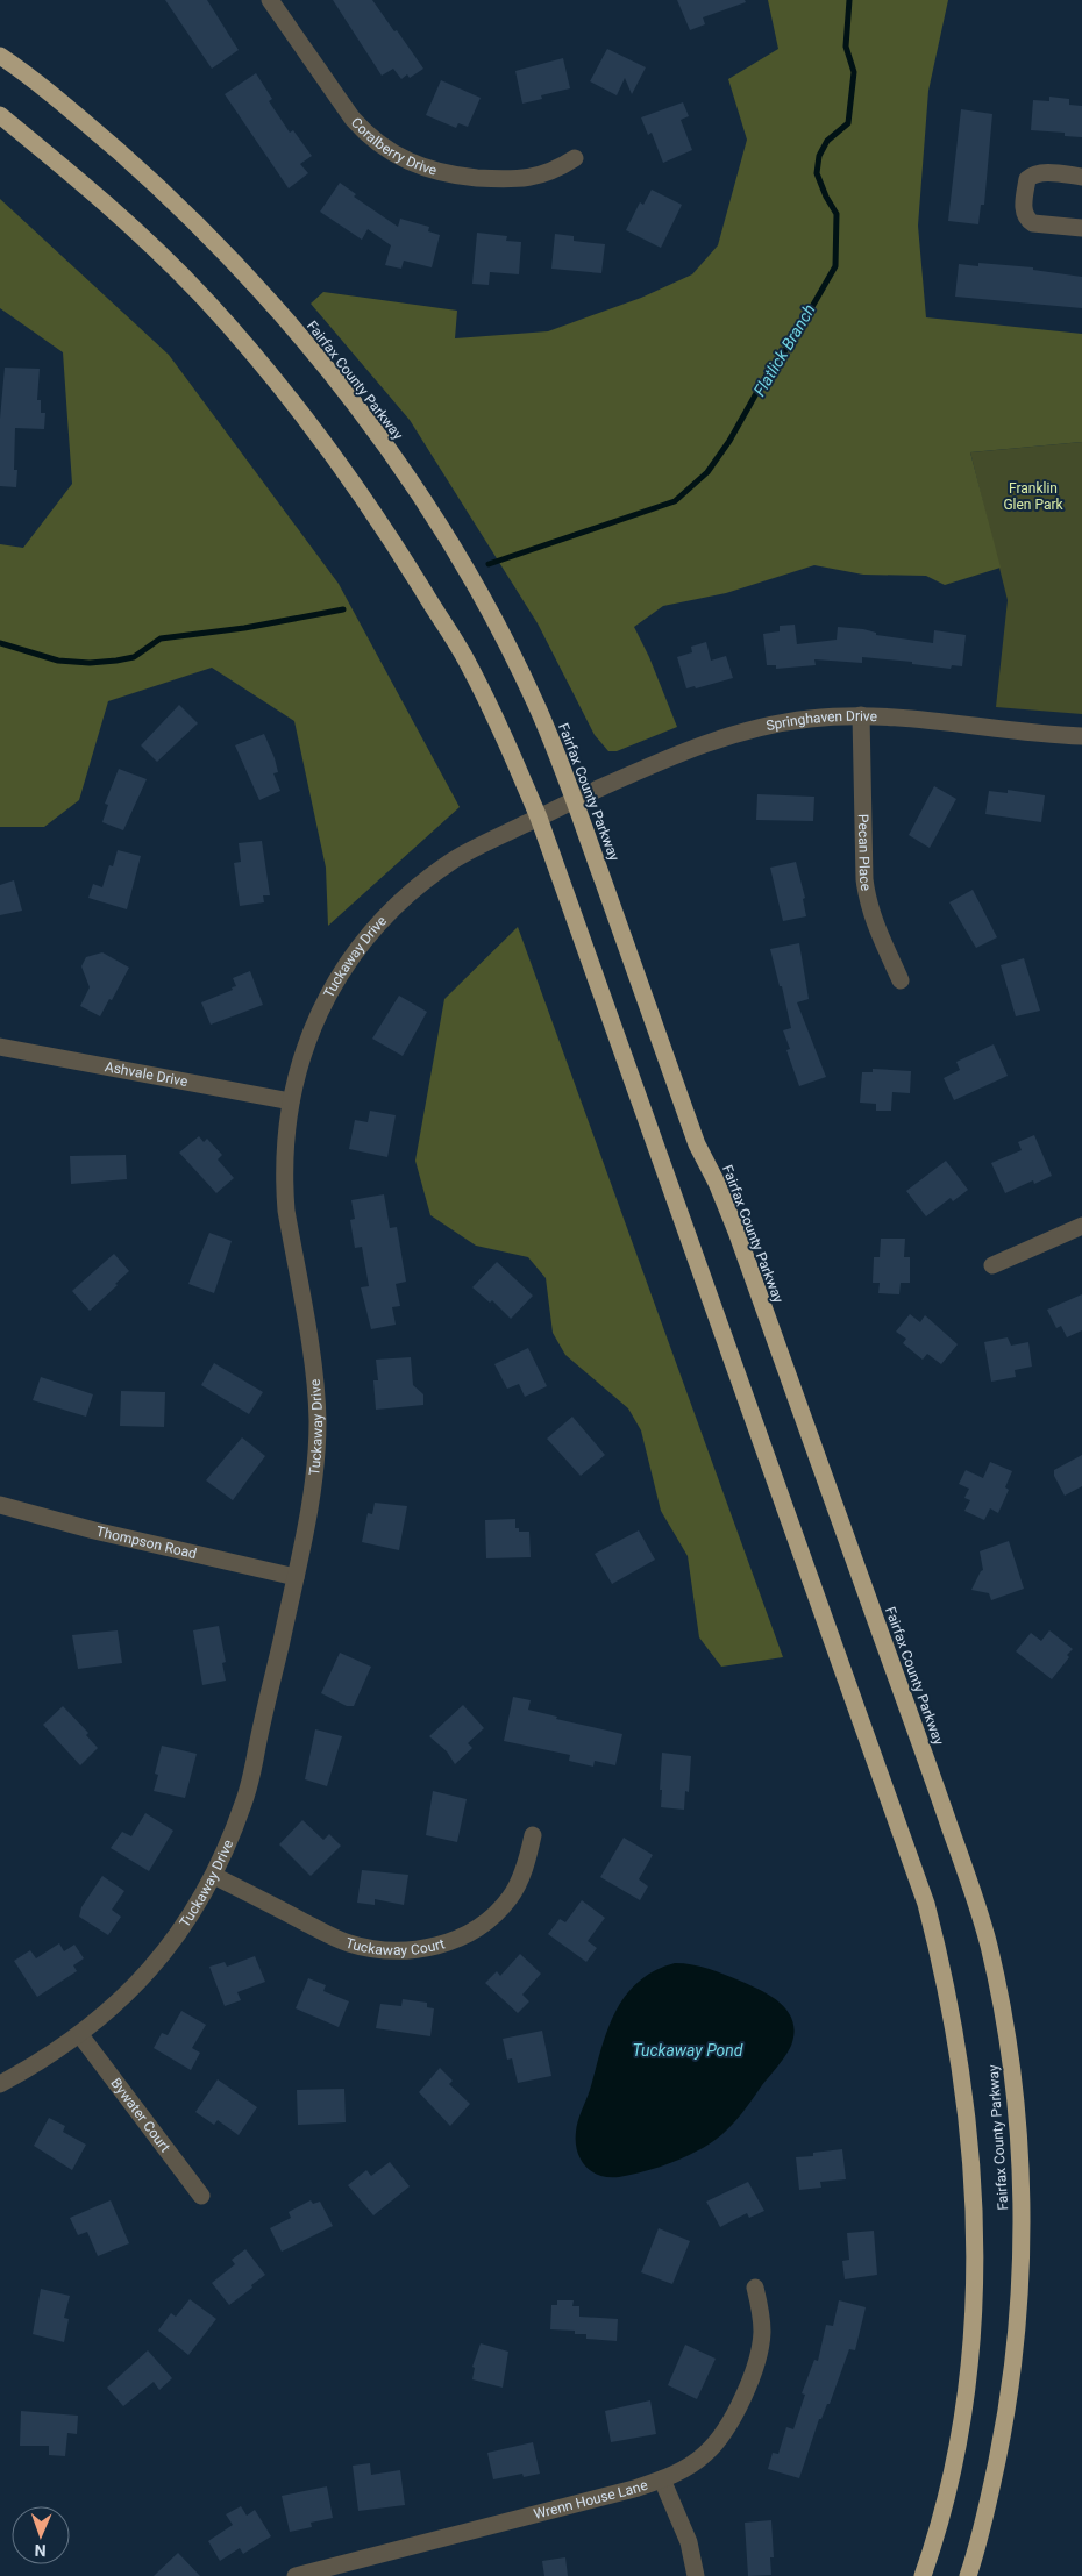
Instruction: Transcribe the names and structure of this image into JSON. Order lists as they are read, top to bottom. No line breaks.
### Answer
{"streets":{"highway":["Fairfax County Parkway"],"street":["Coralberry Drive","Springhaven Drive","Pecan Place","Tuckaway Drive","Ashvale Drive","Thompson Road","Tuckaway Court","Bywater Court","Wrenn House Lane"]},"crossings":[["Fairfax County Parkway","Springhaven Drive"],["Fairfax County Parkway","Tuckaway Drive"],["Springhaven Drive","Pecan Place"],["Springhaven Drive","Tuckaway Drive"],["Tuckaway Drive","Ashvale Drive"],["Tuckaway Drive","Thompson Road"],["Tuckaway Drive","Tuckaway Court"],["Tuckaway Drive","Bywater Court"]],"water":["Flatlick Branch","Tuckaway Pond"],"parks":["Franklin Glen Park"],"north":"bottom"}
